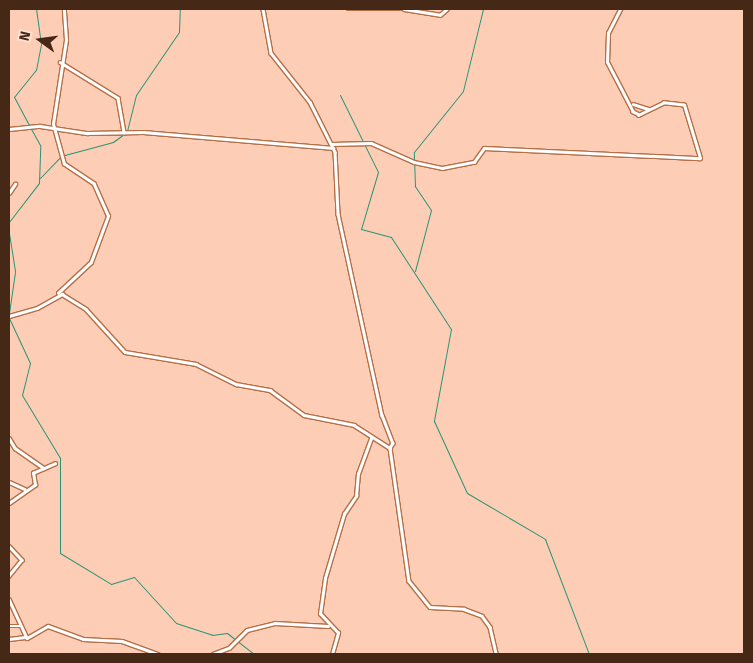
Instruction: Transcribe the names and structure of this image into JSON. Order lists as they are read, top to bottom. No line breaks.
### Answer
{"north":"left"}
